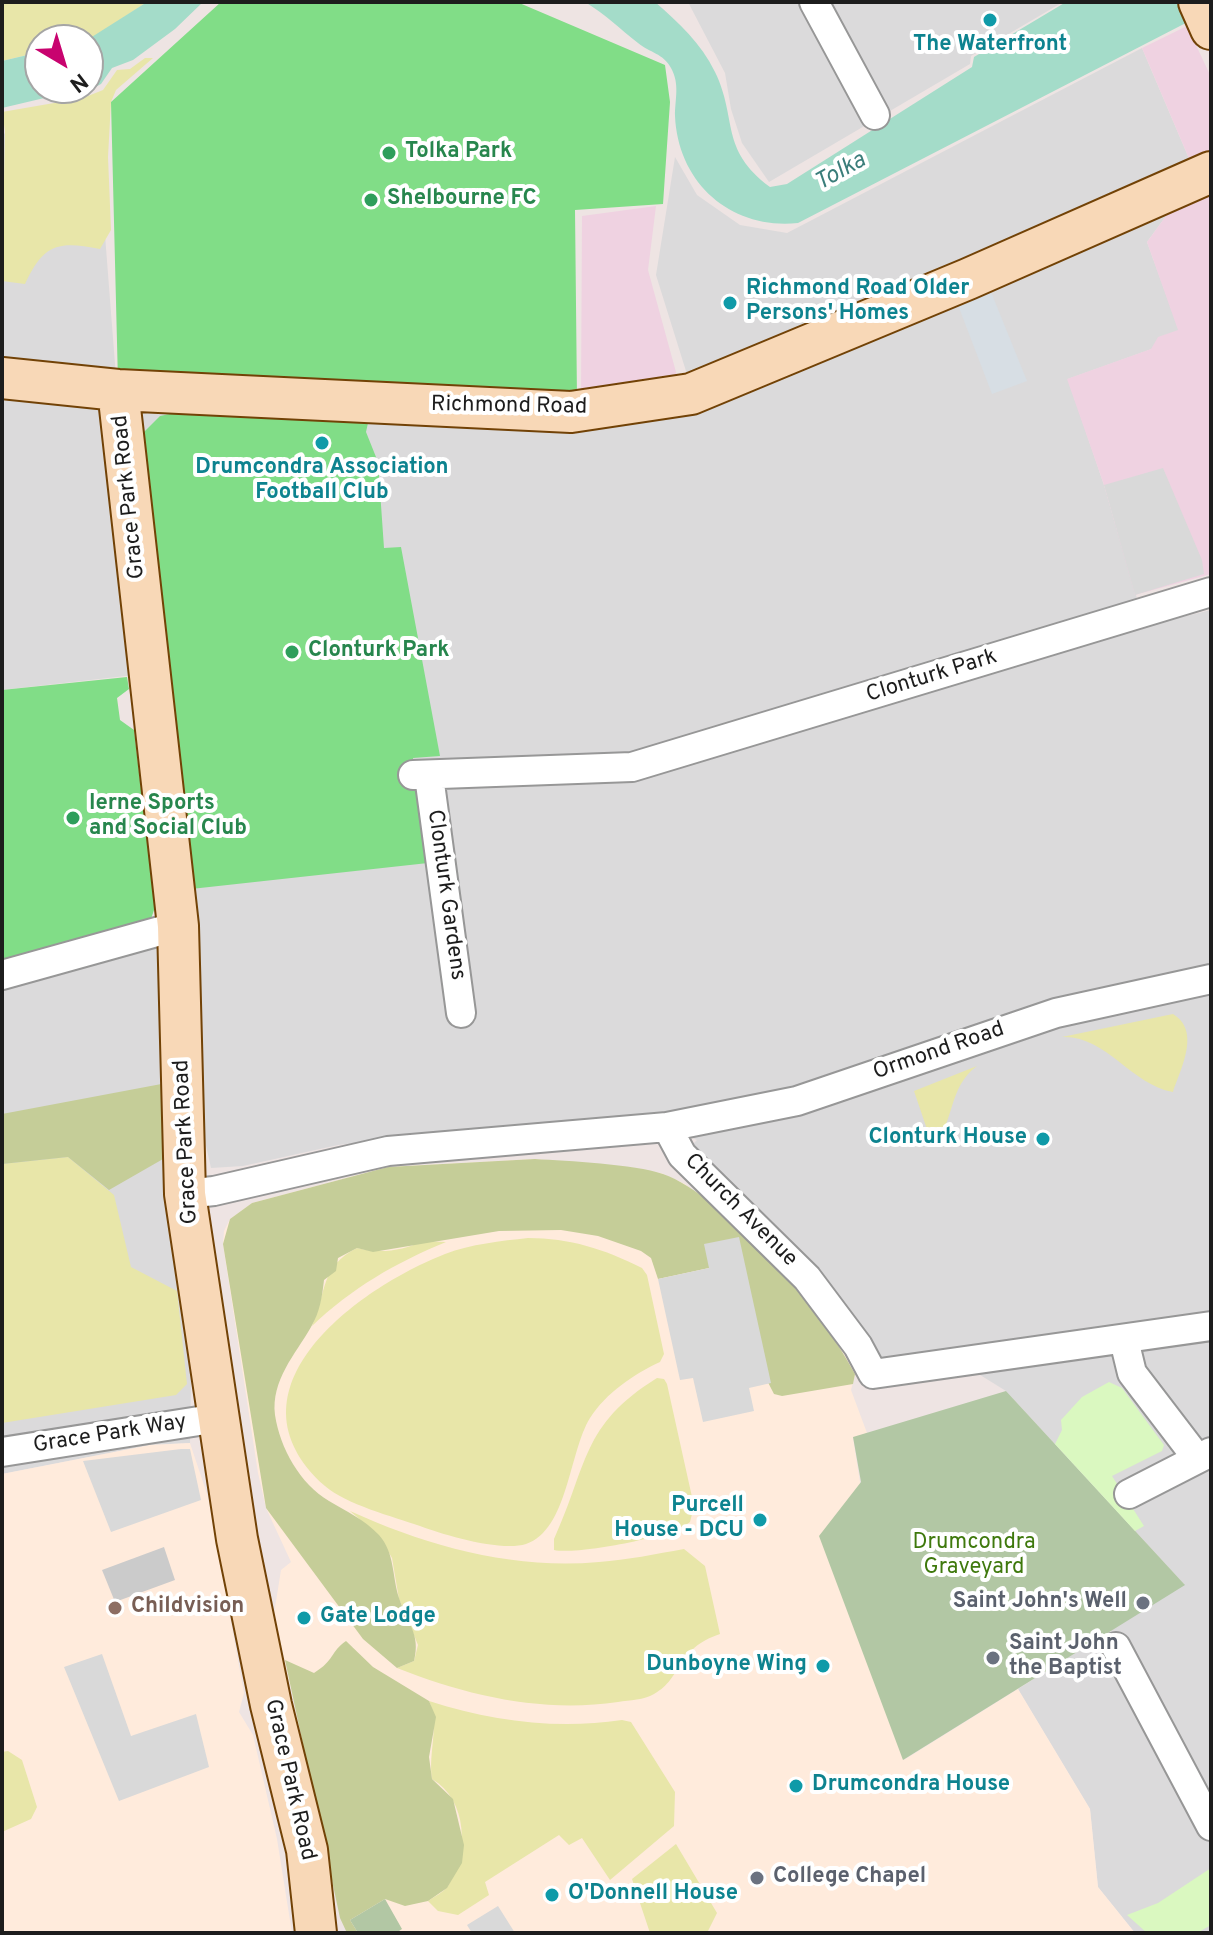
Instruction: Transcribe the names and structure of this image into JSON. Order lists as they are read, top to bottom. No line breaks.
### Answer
{"streets":{"street":["Richmond Road","Grace Park Road","Clonturk Park","Clonturk Gardens","Ormond Road","Church Avenue","Grace Park Way"]},"crossings":[["Richmond Road","Grace Park Road"],["Grace Park Road","Grace Park Way"],["Clonturk Park","Clonturk Gardens"],["Ormond Road","Church Avenue"]],"water":["Tolka"],"parks":["Drumcondra Graveyard"],"places":["The Waterfront","Tolka Park","Shelbourne FC","Richmond Road Older Persons' Homes","Drumcondra Association Football Club","Clonturk Park","Ierne Sports and Social Club","Clonturk House","Purcell House - DCU","Saint John's Well","Childvision","Gate Lodge","Saint John the Baptist","Dunboyne Wing","Drumcondra House","College Chapel","O'Donnell House"],"north":"bottom right"}
